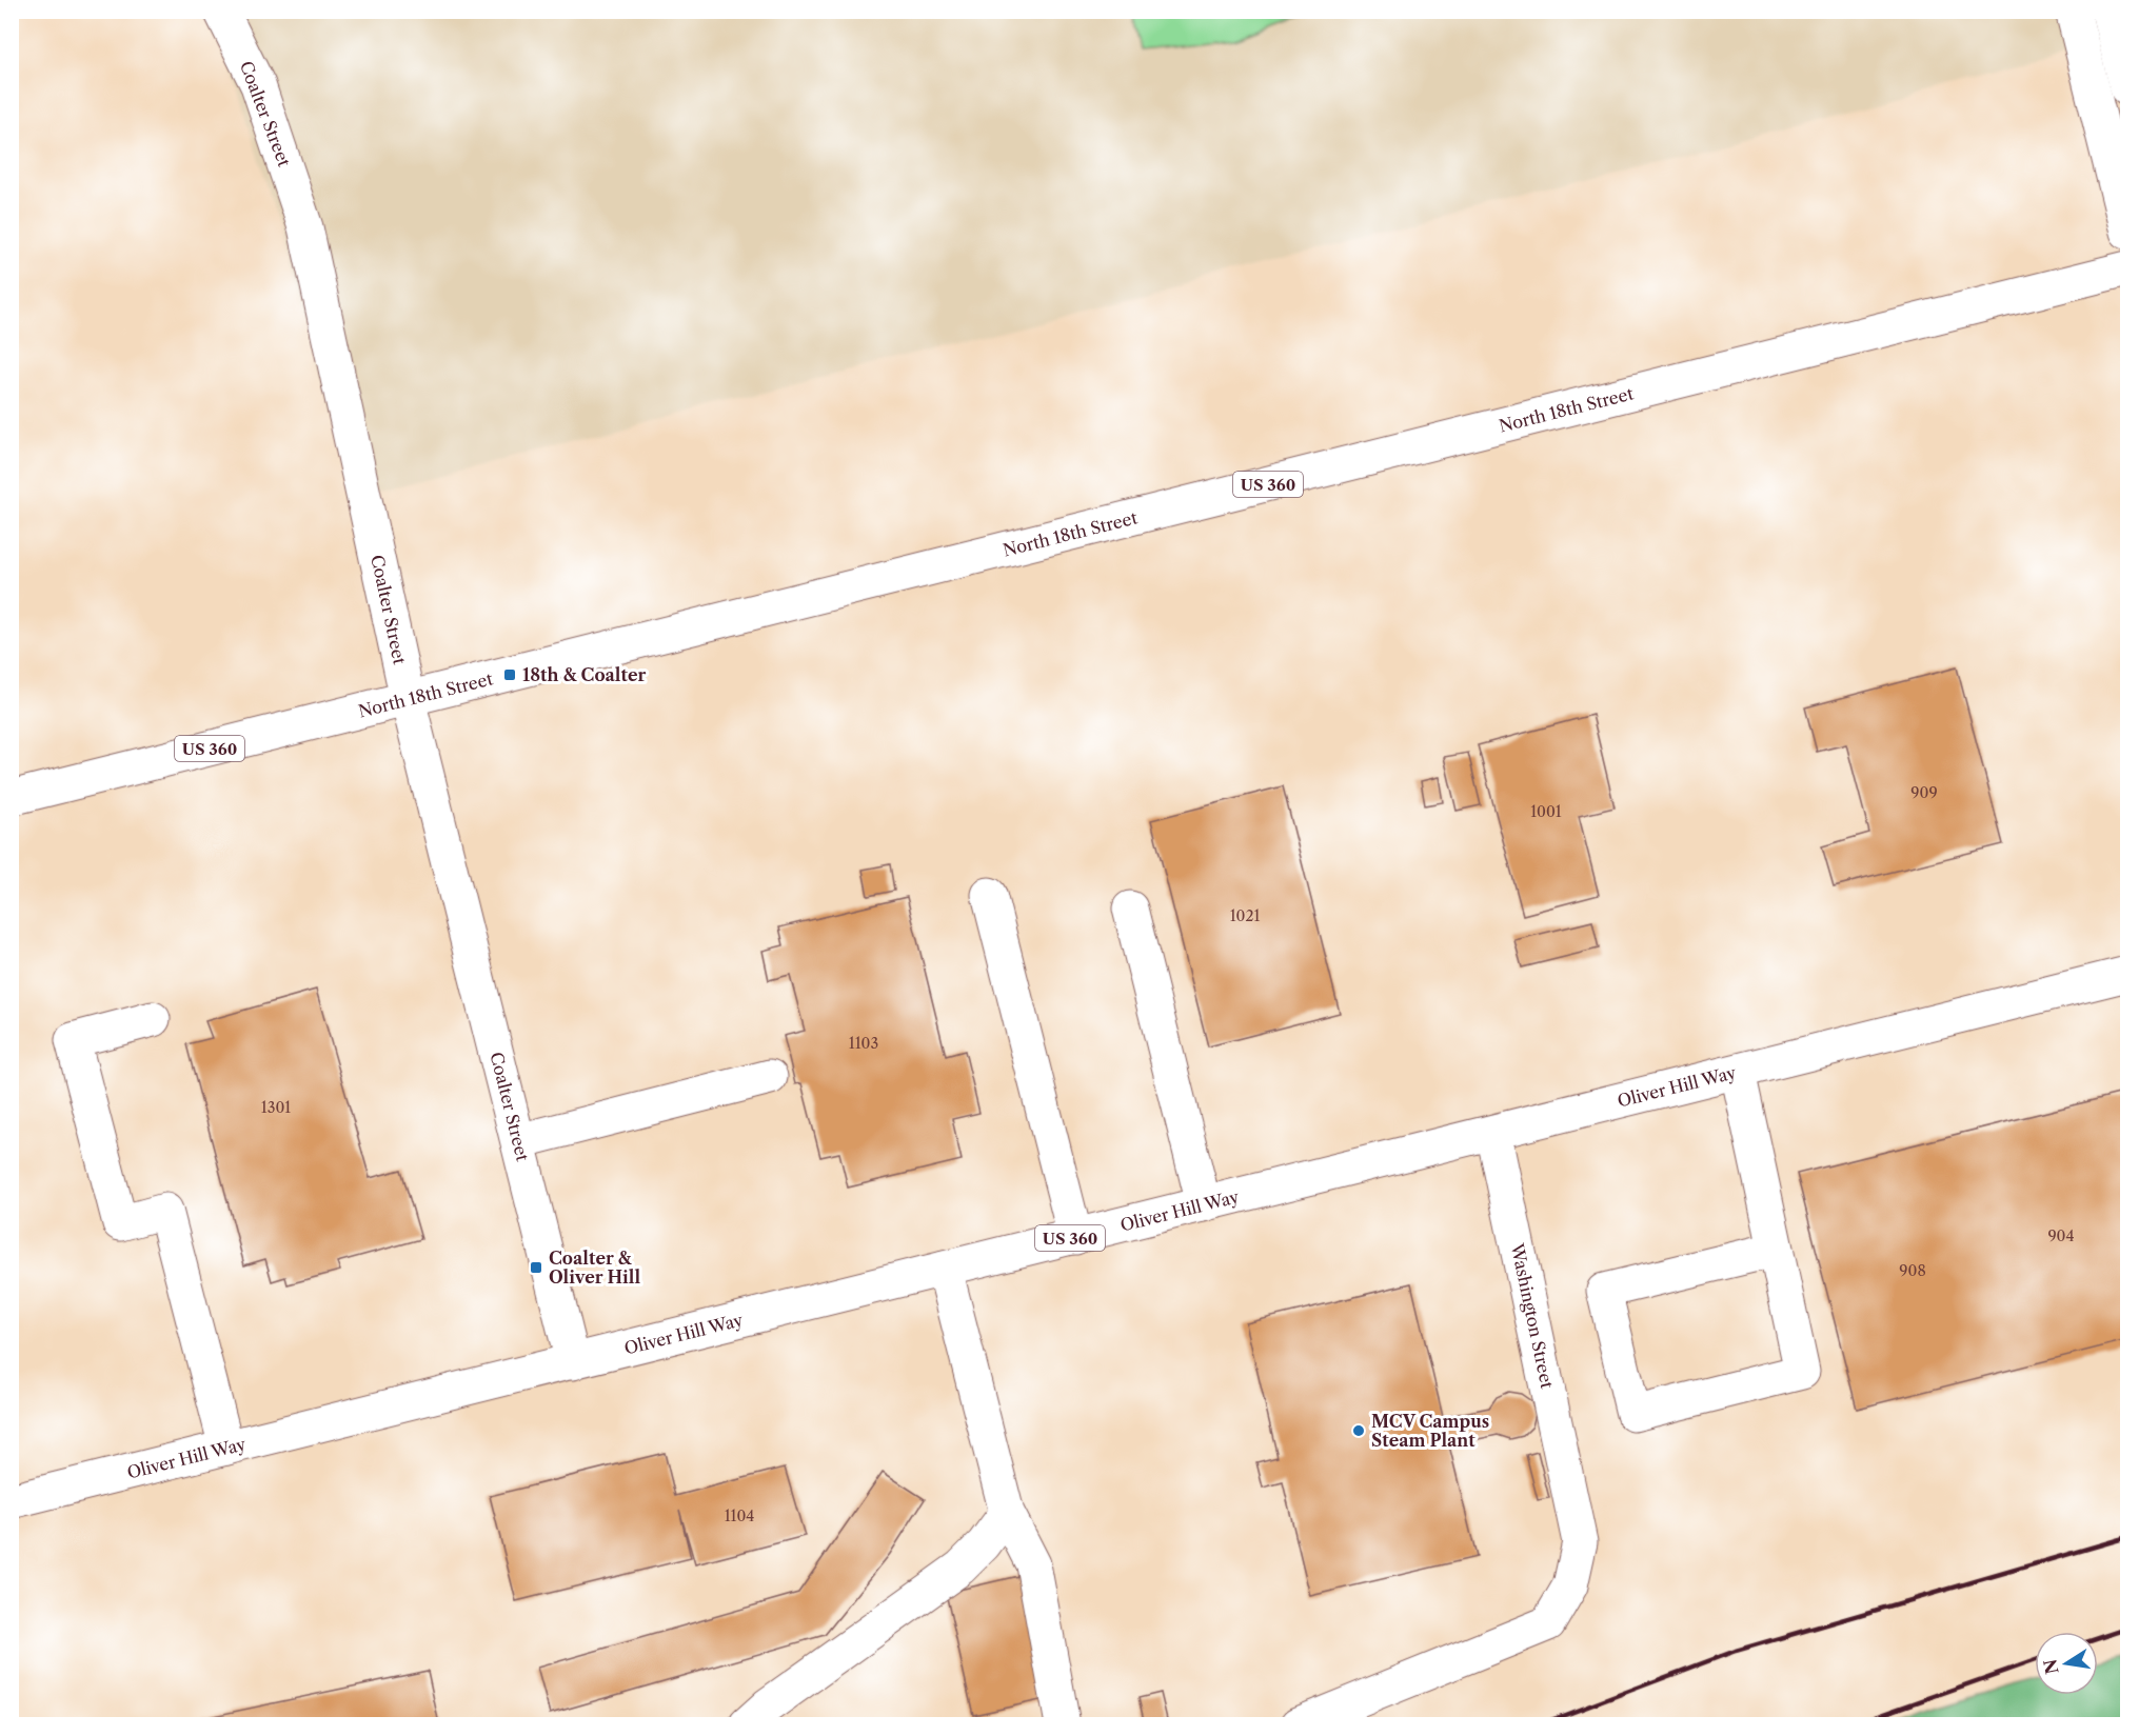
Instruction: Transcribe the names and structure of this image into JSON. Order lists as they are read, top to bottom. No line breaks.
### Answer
{"streets":{"main road":["Coalter Street","North 18th Street","US 360","Oliver Hill Way","Washington Street"]},"crossings":[["Coalter Street","North 18th Street"],["Coalter Street","Oliver Hill Way"],["Oliver Hill Way","Washington Street"]],"places":{"transit":["18th & Coalter","Coalter & Oliver Hill"],"other":["MCV Campus Steam Plant"]},"house_numbers":["909","1001","1021","1103","1301","904","908","1104"],"north":"left"}
